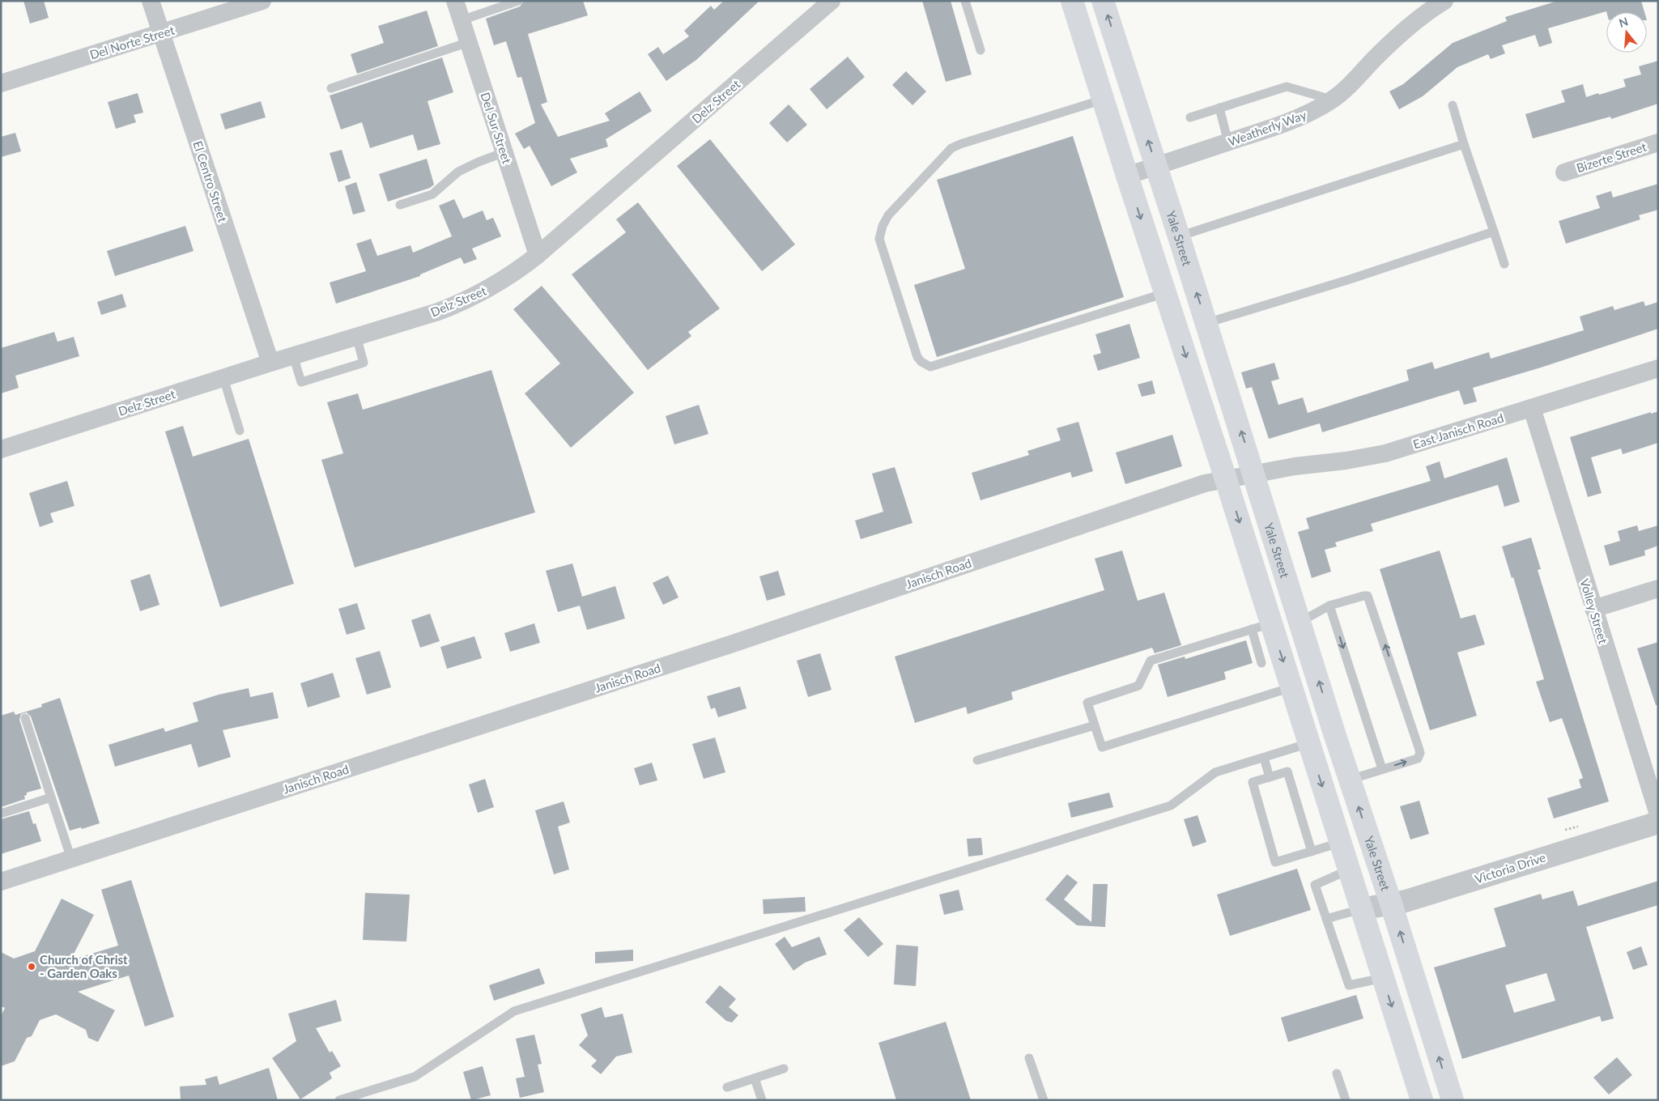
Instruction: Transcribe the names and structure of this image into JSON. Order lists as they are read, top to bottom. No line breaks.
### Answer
{"streets":{"main road":["Yale Street"],"street":["Del Norte Street","Delz Street","Del Sur Street","Weatherly Way","Bizerte Street","El Centro Street","East Janisch Road","Janisch Road","Volley Street","Victoria Drive"]},"crossings":[["Del Norte Street","El Centro Street"],["Delz Street","Del Sur Street"],["Delz Street","El Centro Street"],["Weatherly Way","Yale Street"],["Yale Street","East Janisch Road"],["Yale Street","Janisch Road"],["Yale Street","Victoria Drive"],["East Janisch Road","Janisch Road"],["East Janisch Road","Volley Street"]],"places":["Church of Christ - Garden Oaks"],"north":"top"}
